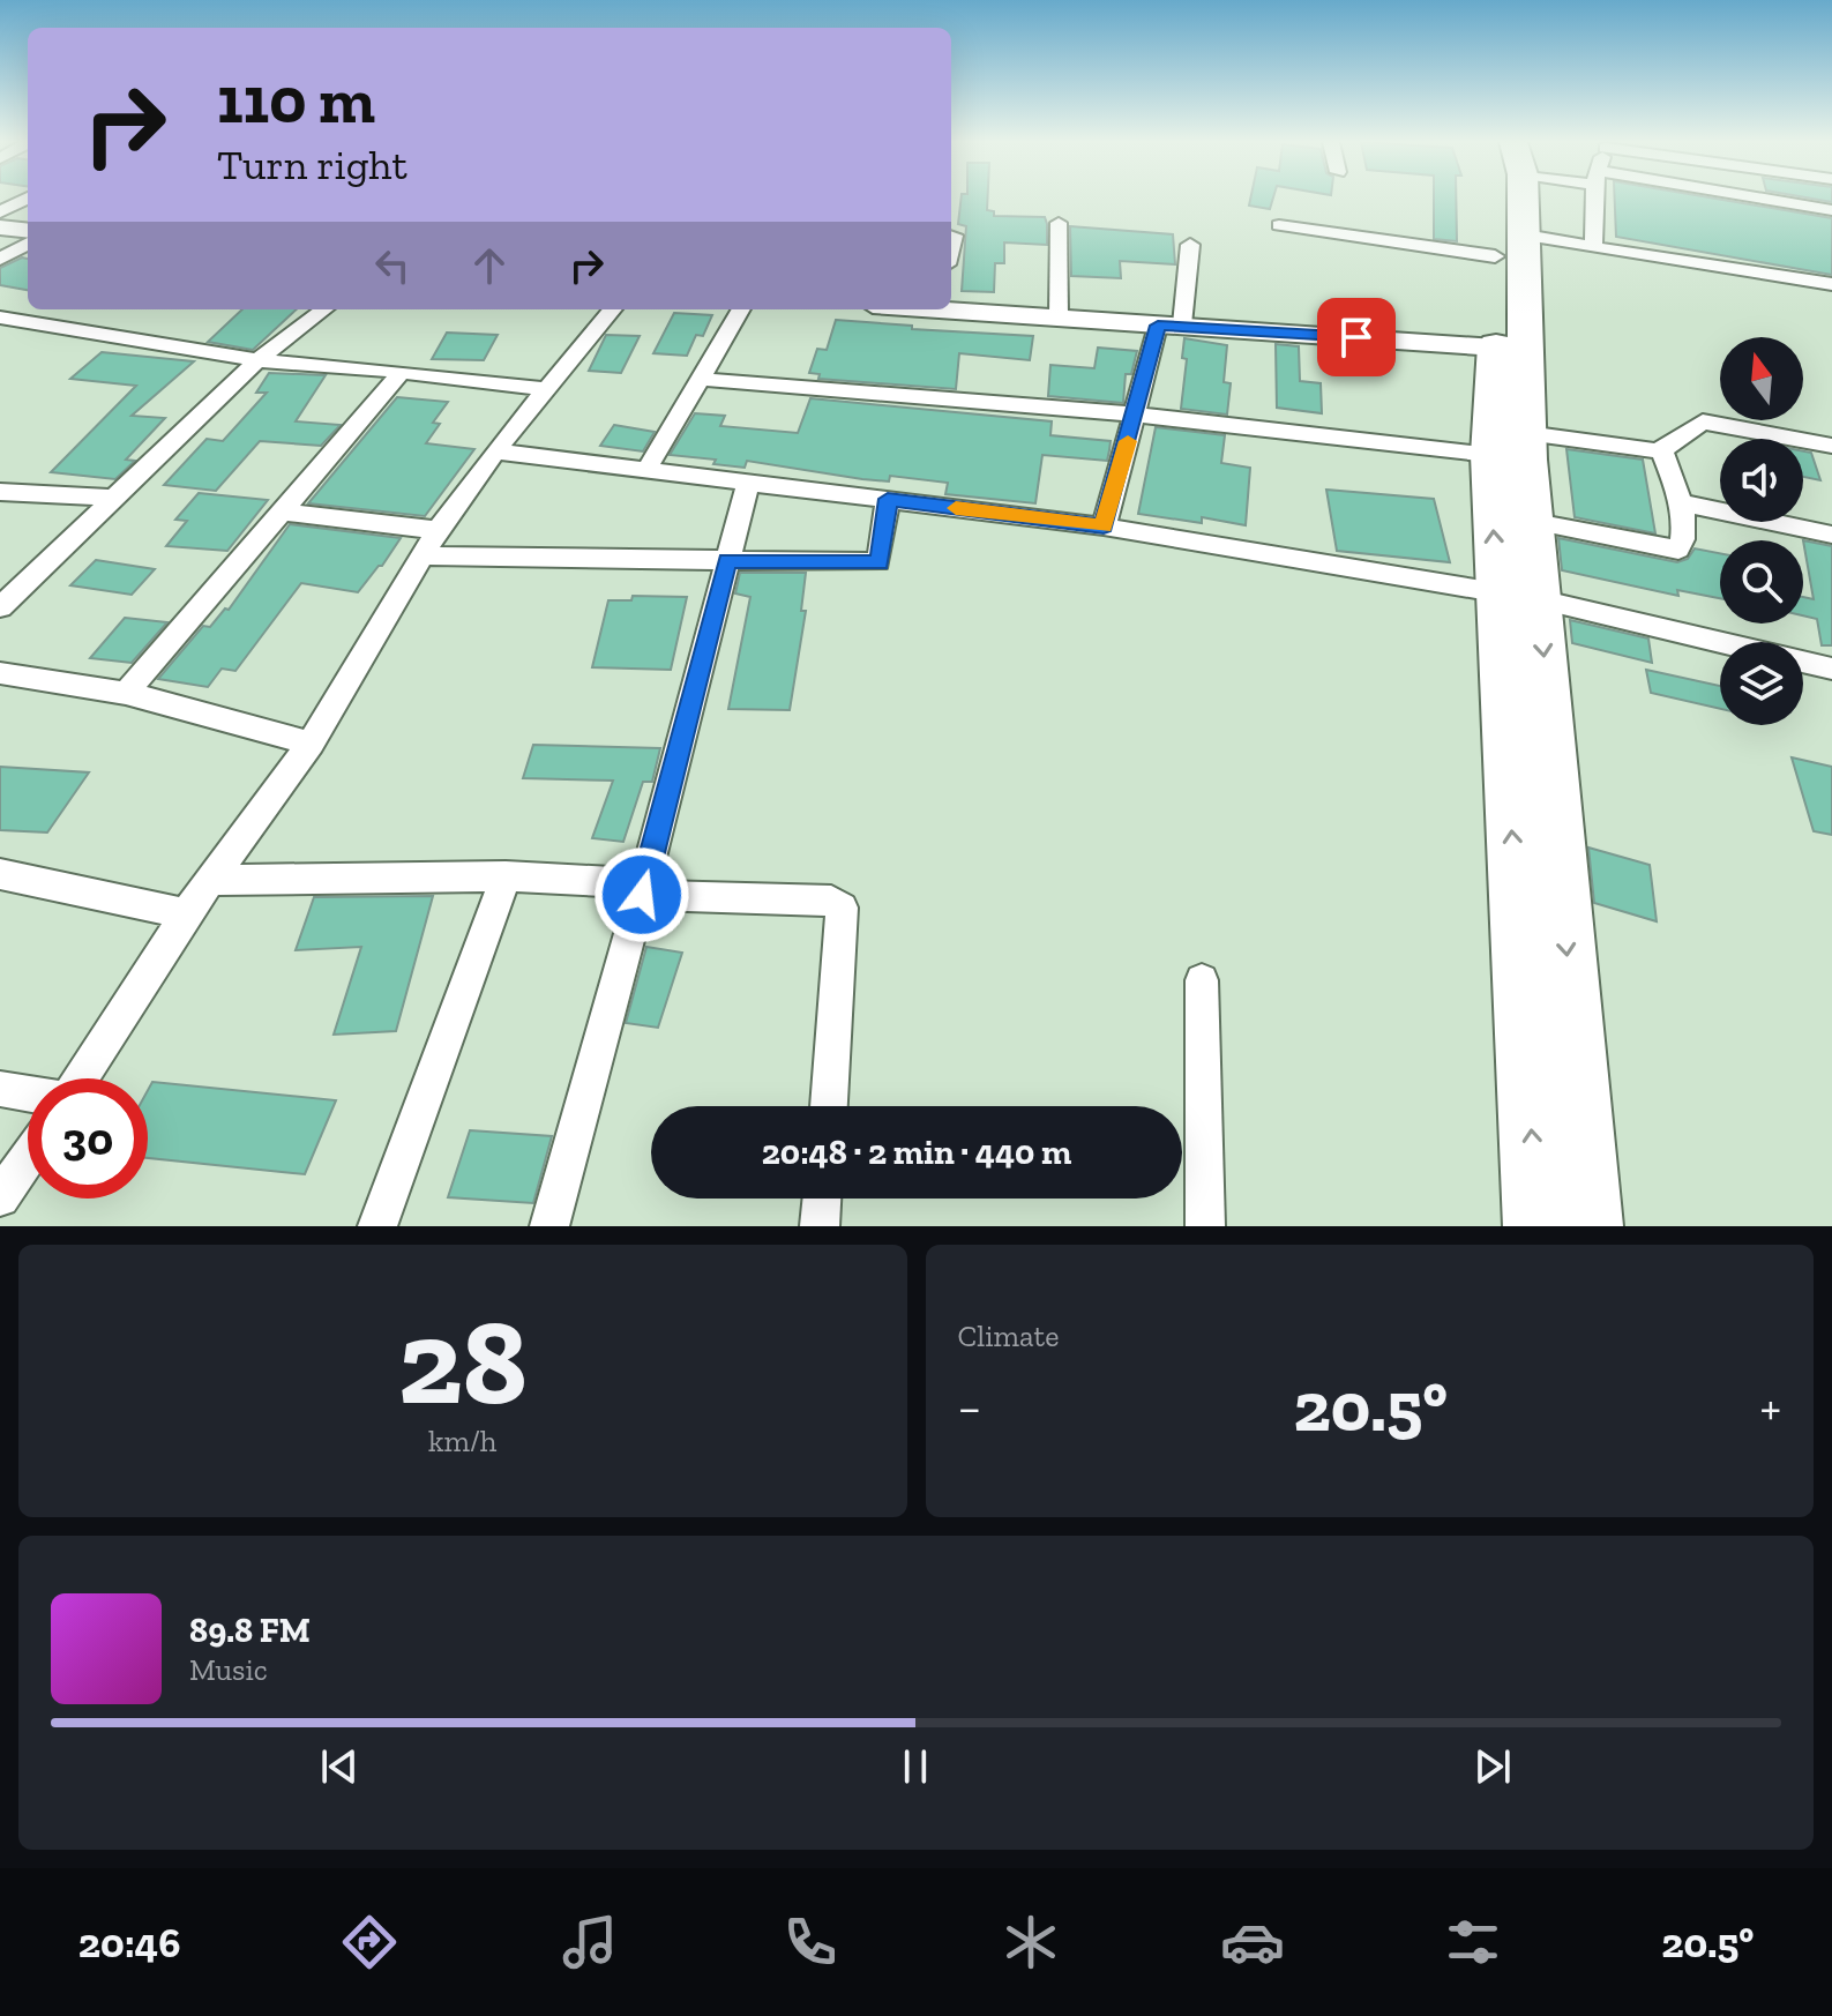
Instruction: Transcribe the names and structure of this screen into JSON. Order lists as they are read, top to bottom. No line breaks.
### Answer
{"north":"top","page":{"turn":["110 m","Turn right"],"limit":"30","trip":"20:48 · 2 min · 440 m","tile":[["28","km/h"],"Climate"],"heat":["−","20.5°","+"],"song":["89.8 FM","Music"],"tabs":["20:46","20.5°"]}}
